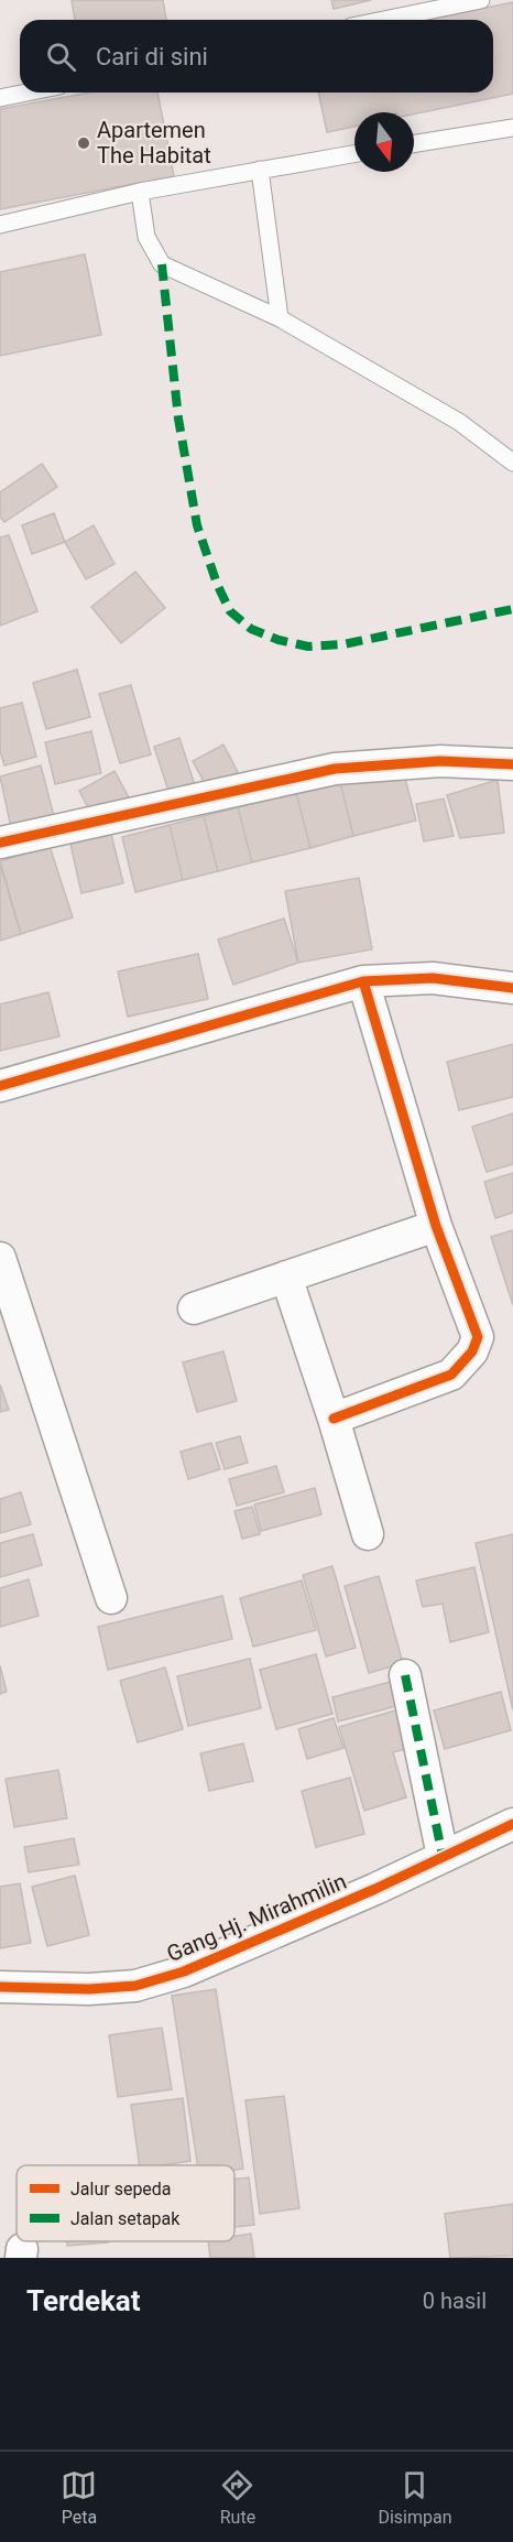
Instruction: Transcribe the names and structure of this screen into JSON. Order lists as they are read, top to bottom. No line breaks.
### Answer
{"streets":{"street":["Gang Hj. Mirahmilin"]},"places":["Apartemen The Habitat"],"legend":["Jalur sepeda","Jalan setapak"],"north":"bottom","page":{"search":"Cari di sini","heading":["Terdekat","0 hasil"],"nav":["Peta","Rute","Disimpan"]}}
